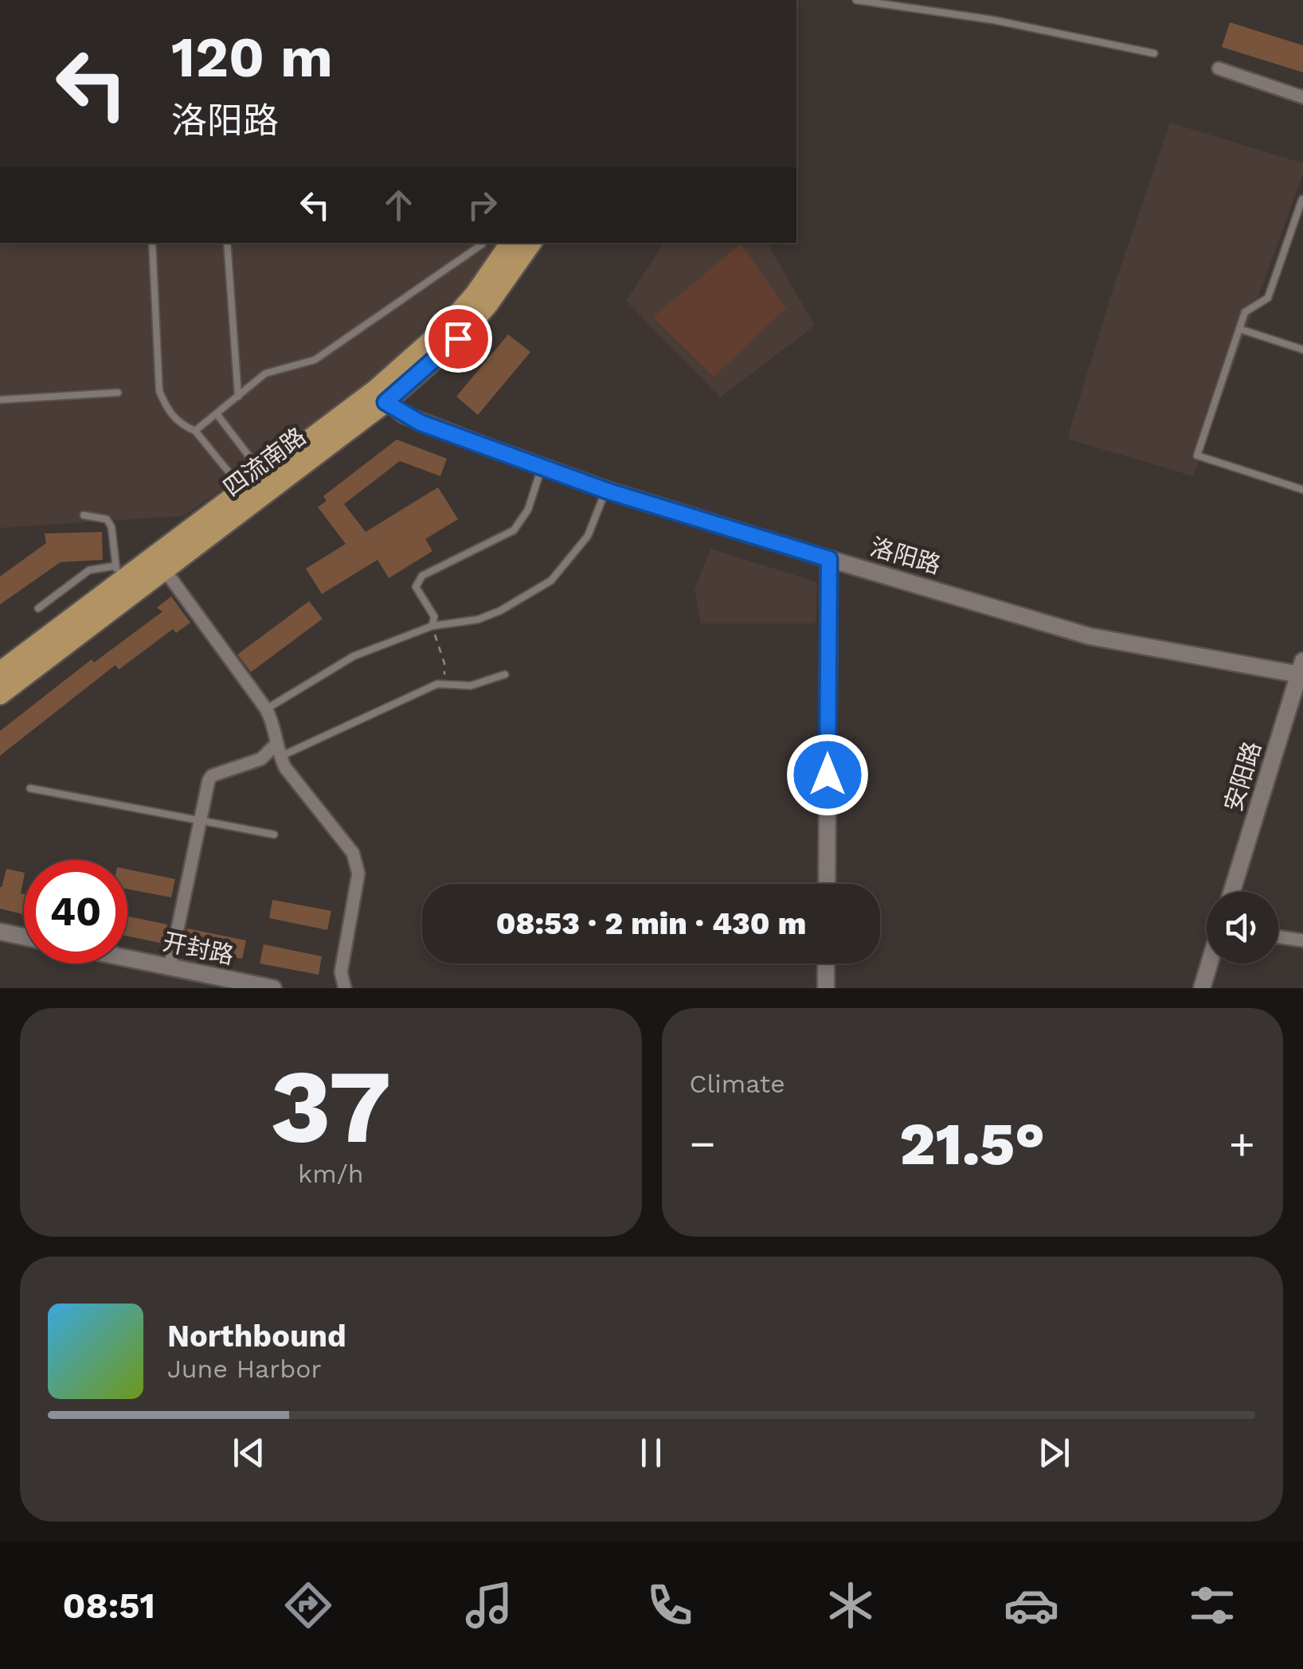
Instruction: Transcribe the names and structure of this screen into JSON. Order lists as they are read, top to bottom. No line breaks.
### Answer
{"streets":{"main road":["四流南路"],"street":["洛阳路","安阳路","开封路"]},"crossings":[["四流南路","洛阳路"],["洛阳路","安阳路"]],"page":{"turn":["120 m","洛阳路"],"limit":"40","trip":"08:53 · 2 min · 430 m","tile":[["37","km/h"],"Climate"],"heat":["−","21.5°","+"],"song":["Northbound","June Harbor"],"tabs":"08:51"}}
